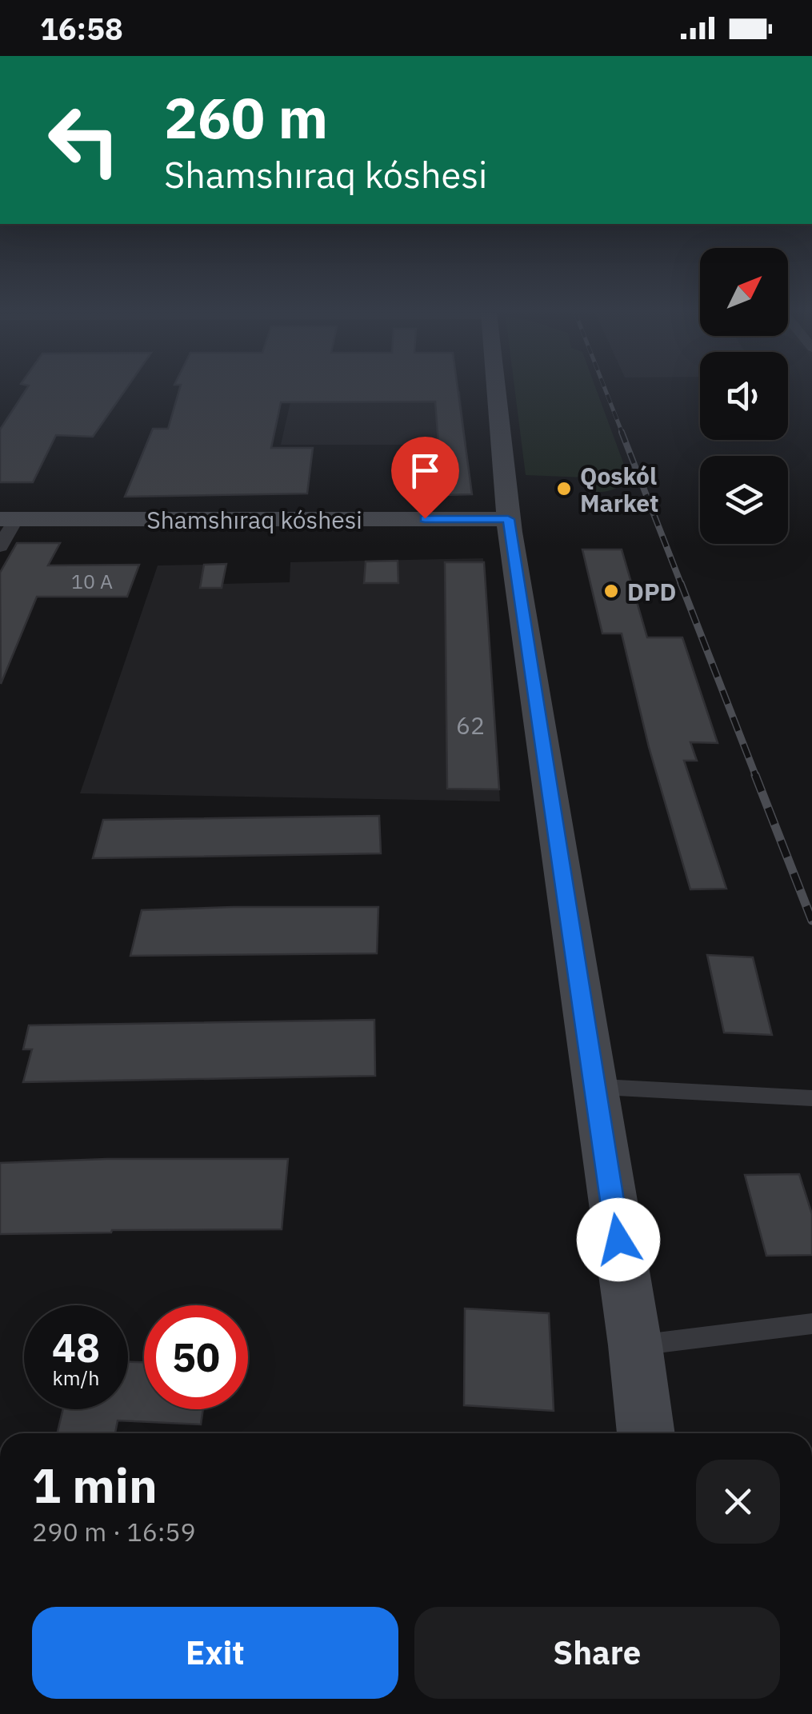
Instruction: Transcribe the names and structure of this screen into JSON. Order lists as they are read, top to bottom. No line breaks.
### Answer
{"streets":{"main road":["Shamshıraq kóshesi"]},"places":["Qoskól Market","DPD"],"house_numbers":["10 А","62"],"north":"top right","page":{"status":"16:58","turn":["260 m","Shamshıraq kóshesi"],"speed":"48 km/h","limit":"50","heading":["1 min","290 m · 16:59"],"buttons":["Exit","Share"]}}
